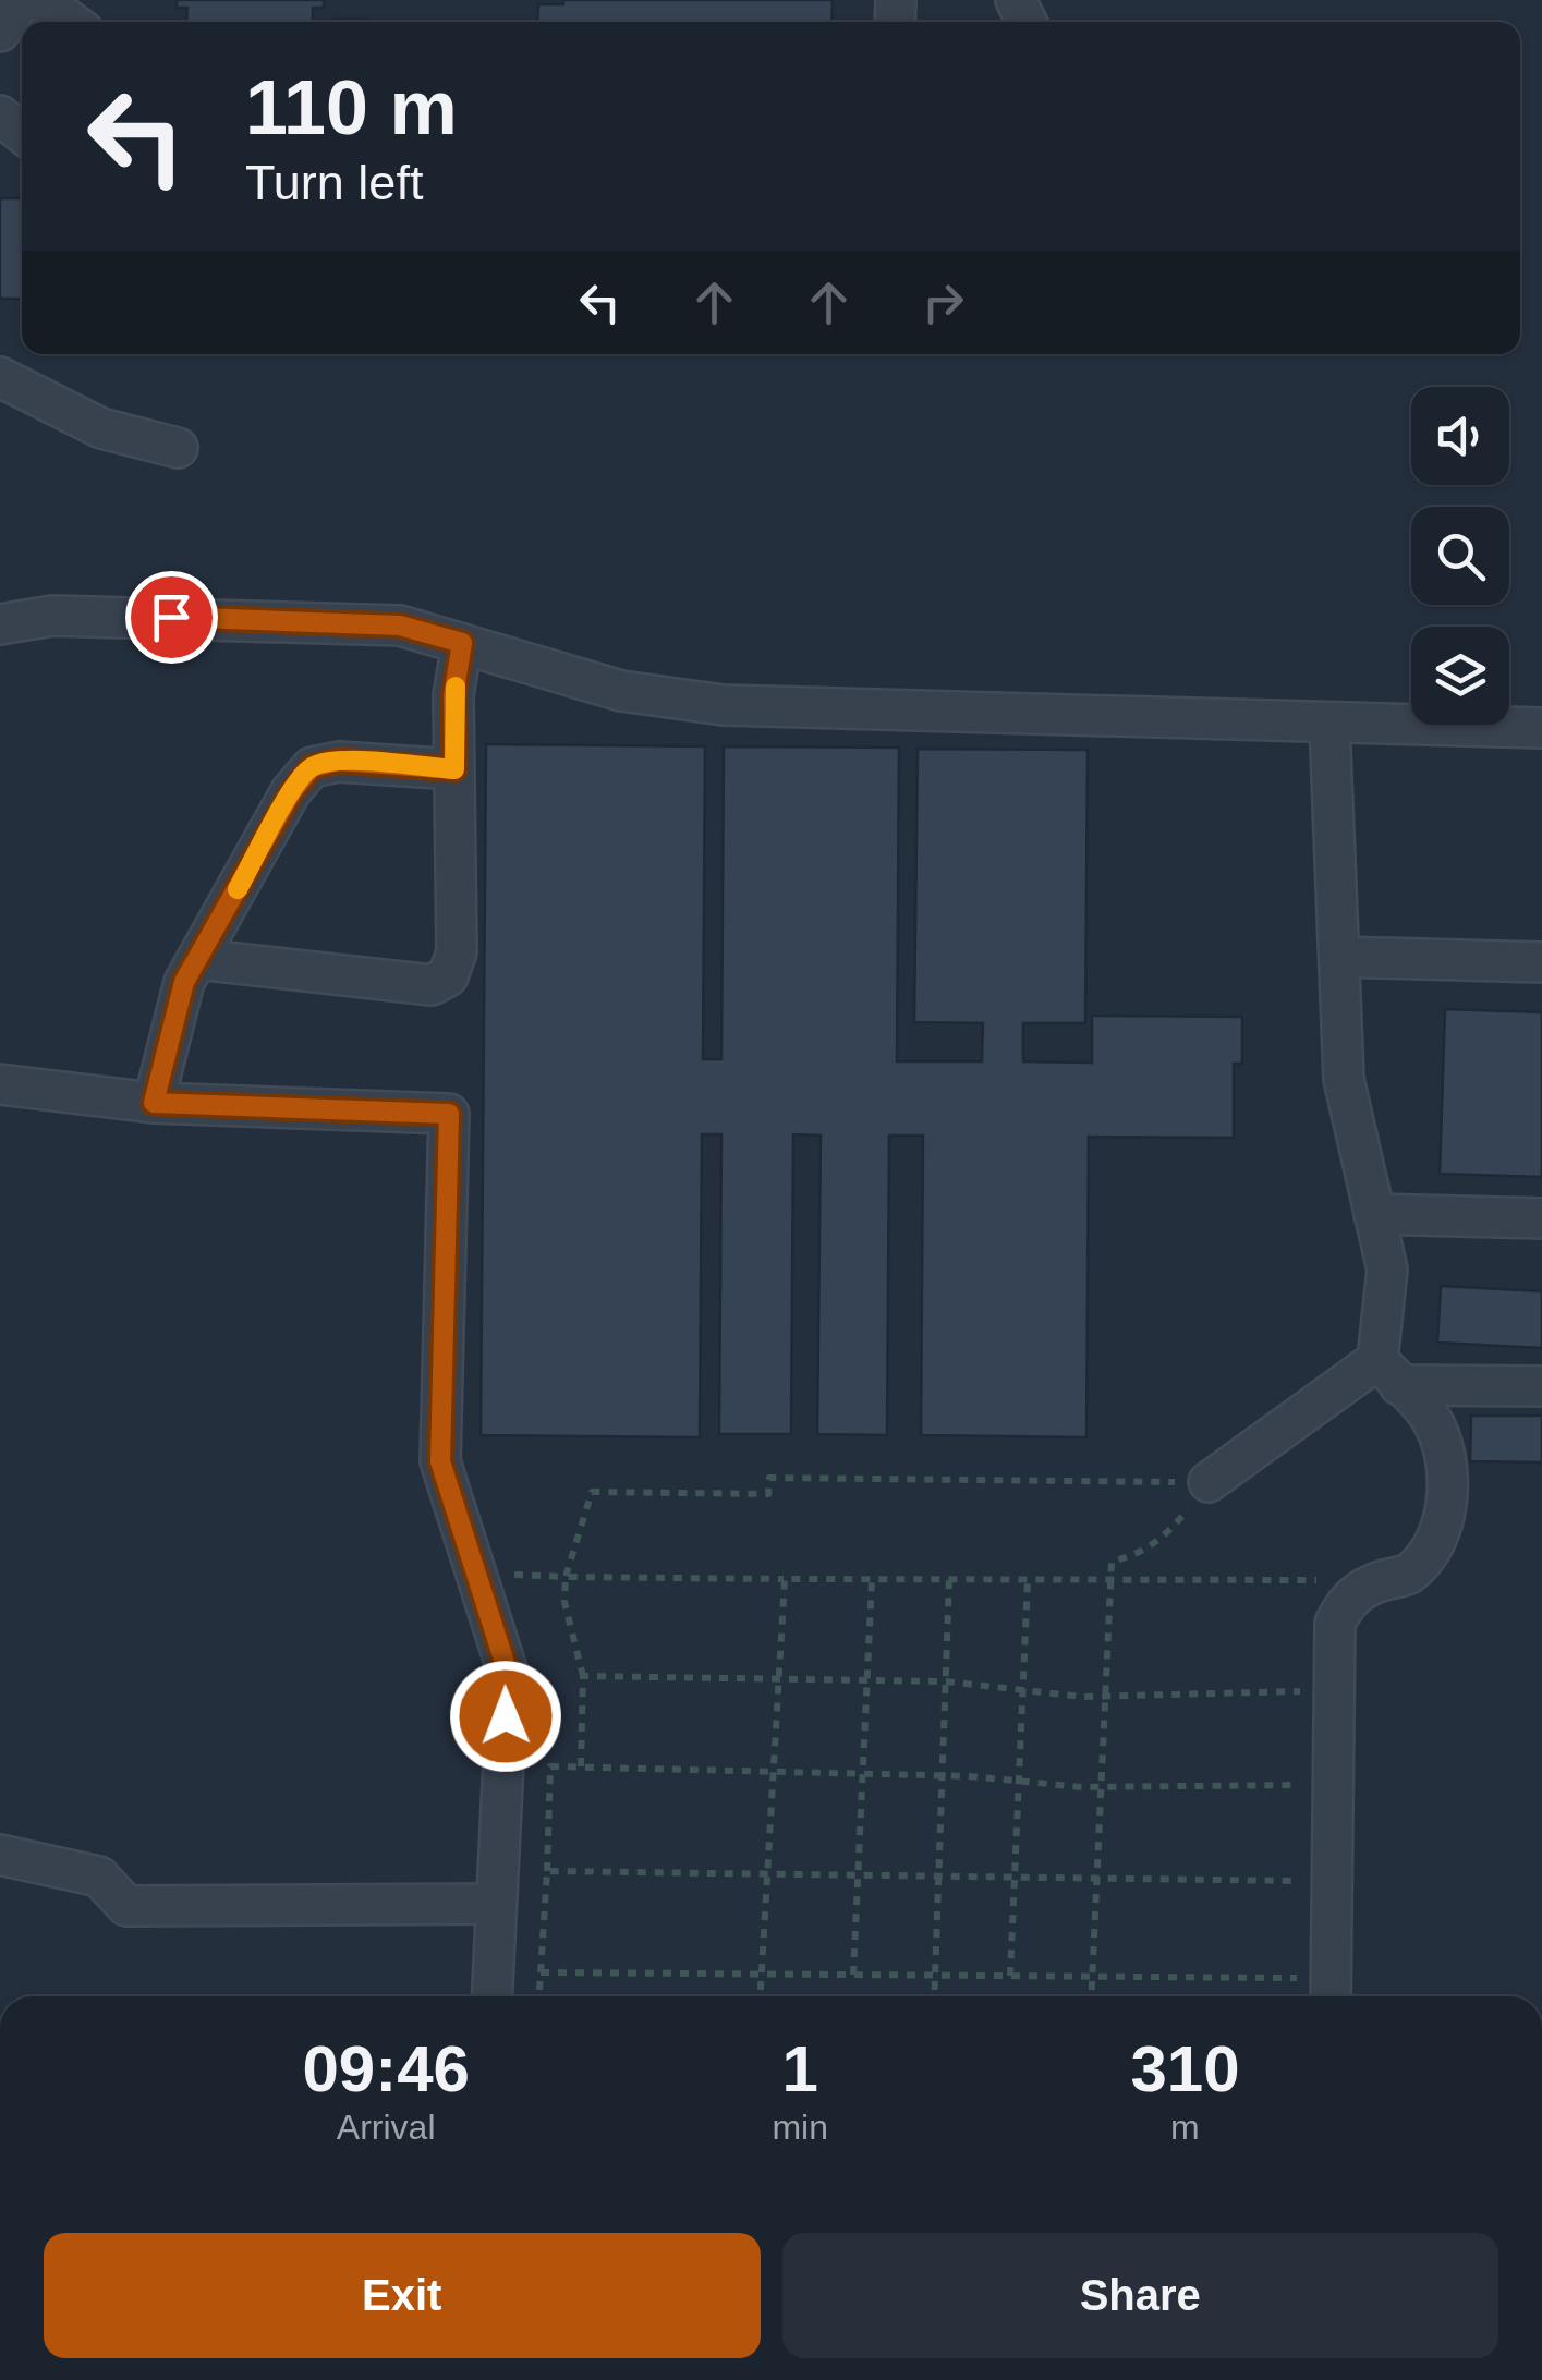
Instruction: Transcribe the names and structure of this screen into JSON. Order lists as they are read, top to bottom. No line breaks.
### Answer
{"page":{"turn":["110 m","Turn left"],"eta":["09:46","Arrival","1","min","310","m"],"buttons":["Exit","Share"]}}
